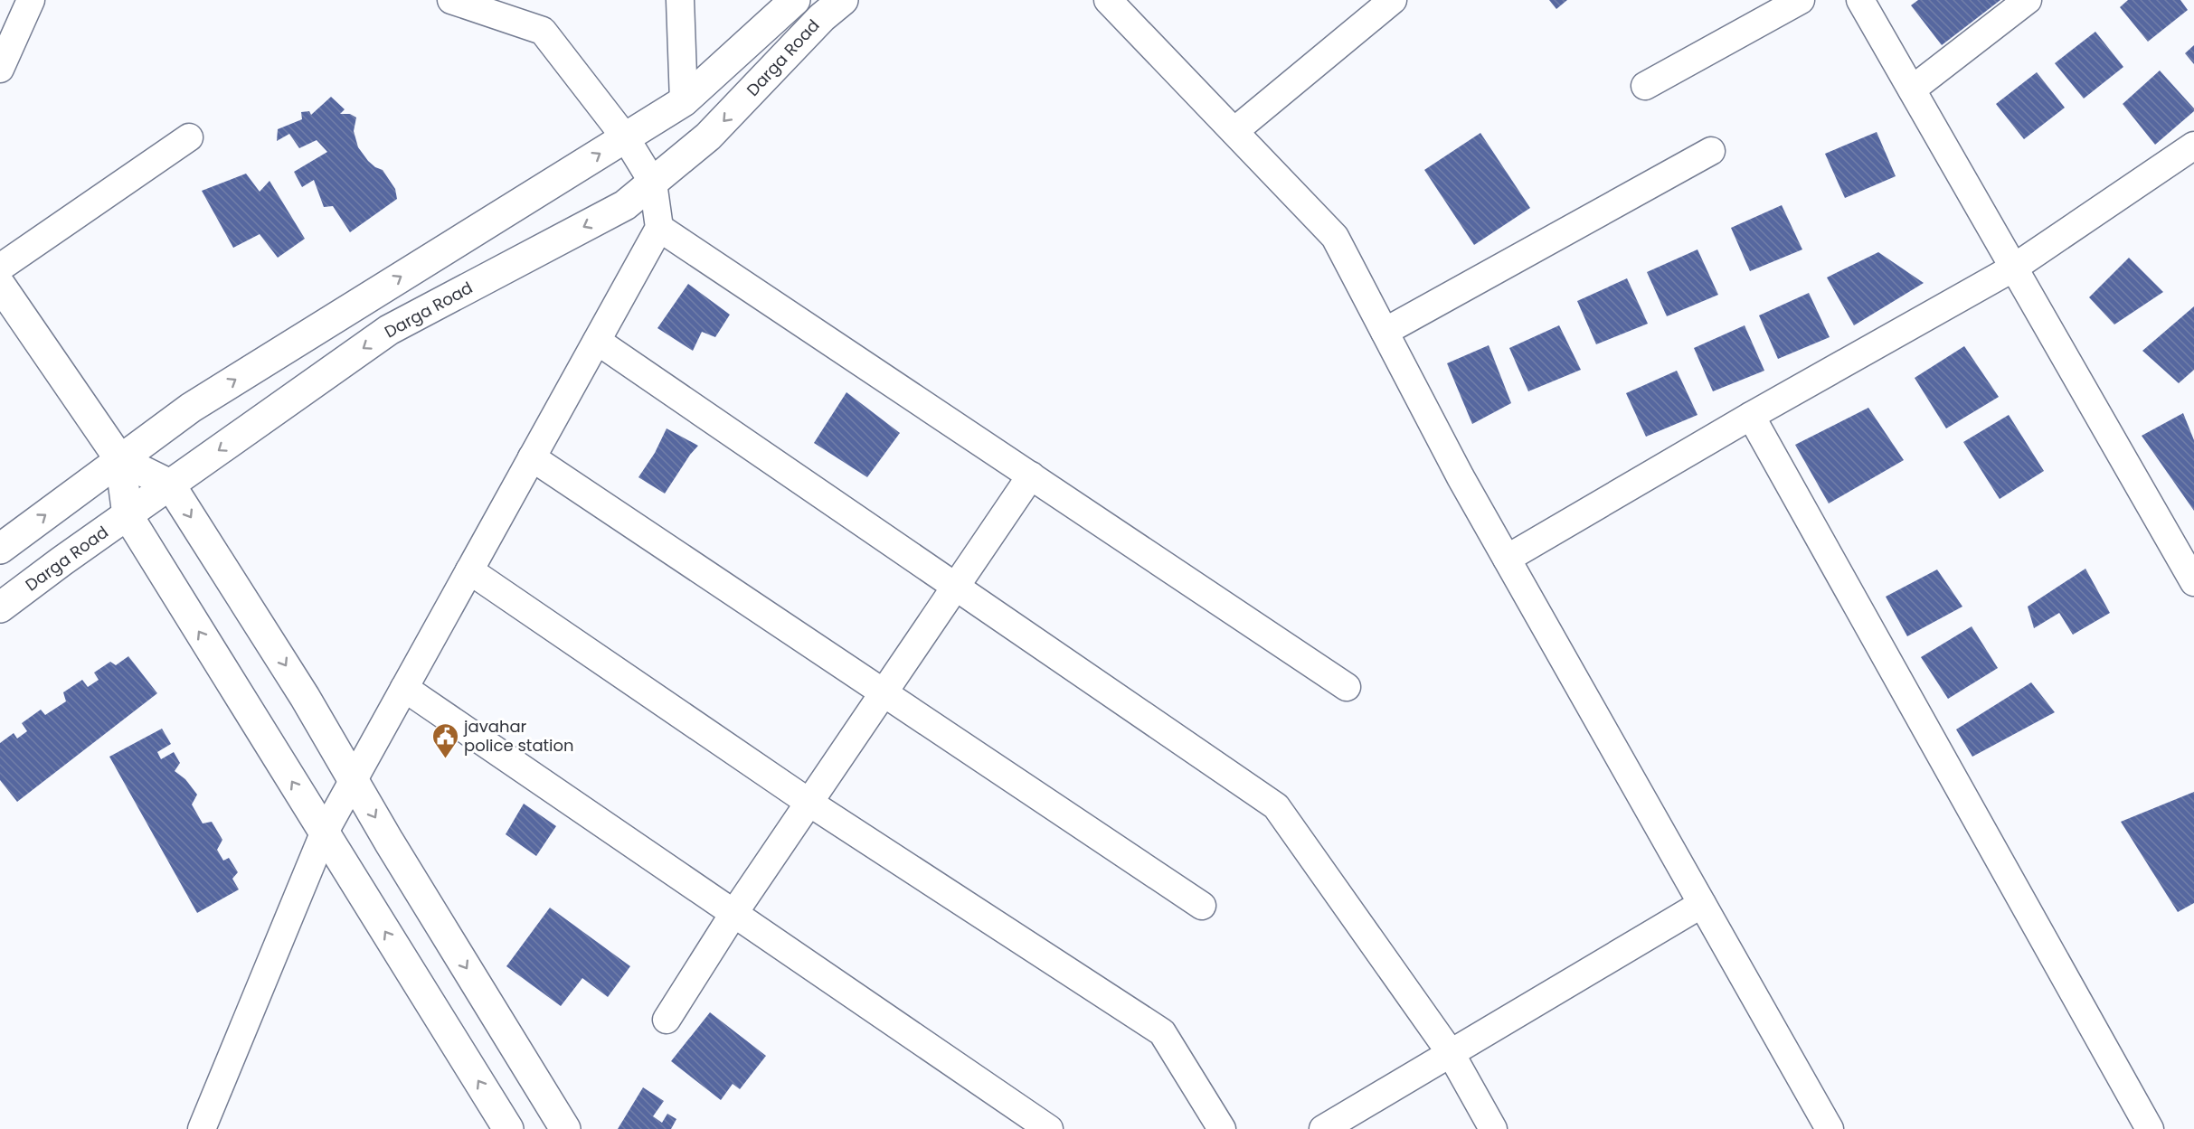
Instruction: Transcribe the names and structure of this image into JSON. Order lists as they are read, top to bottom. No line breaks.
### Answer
{"streets":{"main road":["Darga Road"]},"places":{"public building":["javahar police station"]}}
